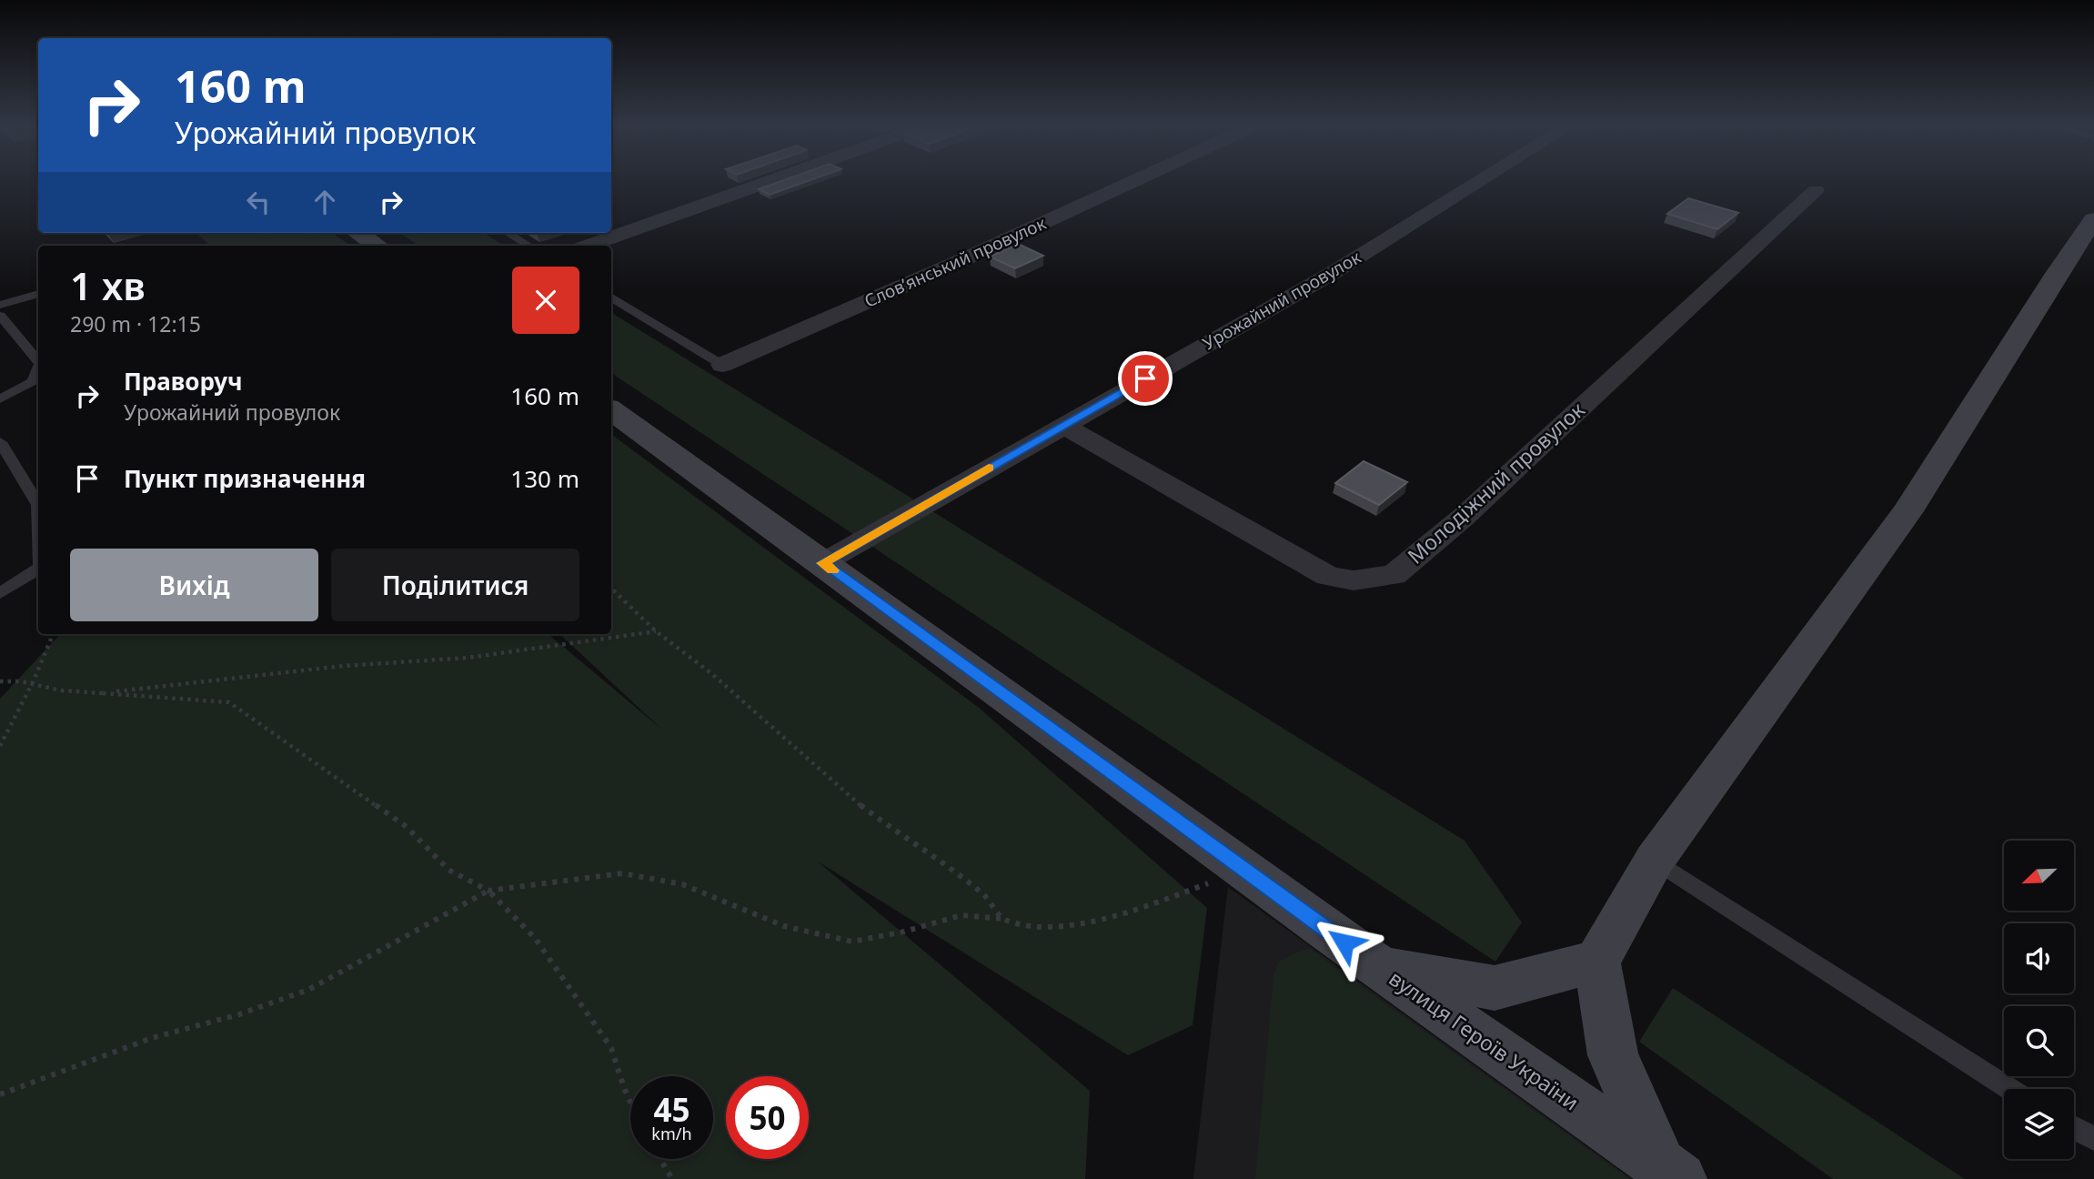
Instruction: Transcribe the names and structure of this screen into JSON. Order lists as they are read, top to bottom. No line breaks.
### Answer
{"streets":{"street":["Словʼянський провулок","Урожайний провулок","Молодіжний провулок","вулиця Героїв України"]},"crossings":[["Урожайний провулок","Молодіжний провулок"],["Урожайний провулок","вулиця Героїв України"]],"north":"bottom left","page":{"turn":["160 m","Урожайний провулок"],"heading":["1 хв","290 m · 12:15"],"list":[{"name":"Праворуч","note":"Урожайний провулок","value":"160 m"},{"name":"Пункт призначення","value":"130 m"}],"buttons":["Вихід","Поділитися"],"speed":"45 km/h","limit":"50"}}
